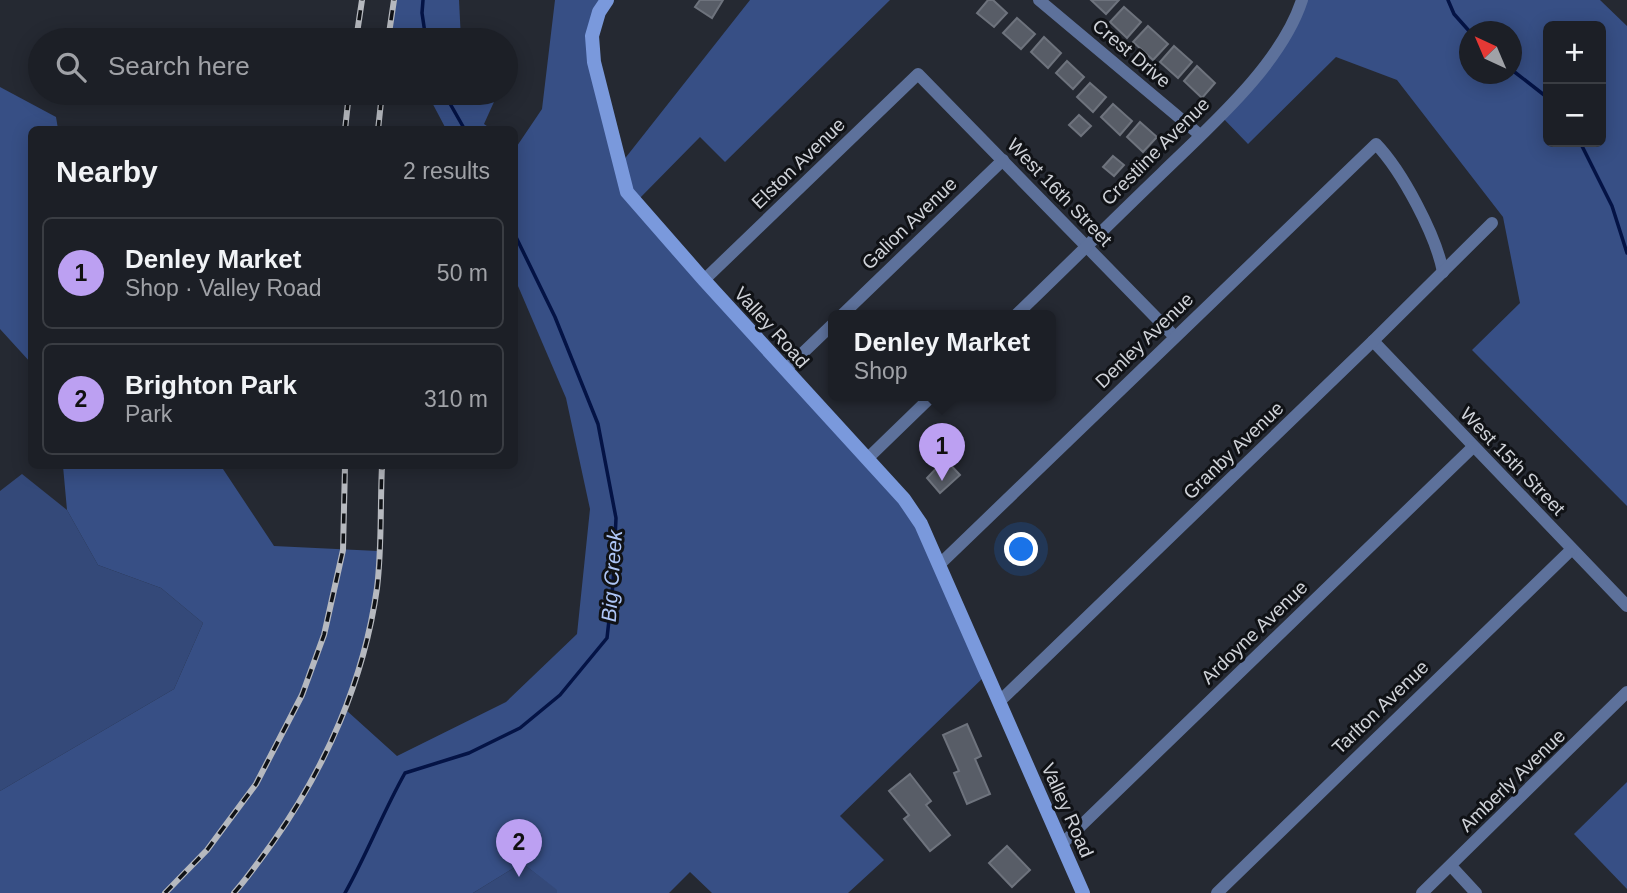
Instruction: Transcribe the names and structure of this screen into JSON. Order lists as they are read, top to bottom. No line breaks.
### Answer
{"streets":{"street":["Crest Drive","Crestline Avenue","Elston Avenue","West 16th Street","Galion Avenue","Valley Road","Denley Avenue","Granby Avenue","West 15th Street","Ardoyne Avenue","Tarlton Avenue","Amberly Avenue"]},"crossings":[["Crest Drive","Crestline Avenue"],["Crestline Avenue","West 16th Street"],["Elston Avenue","West 16th Street"],["Elston Avenue","Valley Road"],["West 16th Street","Galion Avenue"],["West 16th Street","Denley Avenue"],["Valley Road","Denley Avenue"],["Valley Road","Granby Avenue"],["Valley Road","Ardoyne Avenue"],["Denley Avenue","Granby Avenue"],["Granby Avenue","West 15th Street"],["West 15th Street","Ardoyne Avenue"],["West 15th Street","Tarlton Avenue"]],"water":["Big Creek"],"north":"top left","page":{"map_buttons":["+","−"],"search":"Search here","heading":["Nearby","2 results"],"list":[{"mark":"1","name":"Denley Market","note":"Shop · Valley Road","value":"50 m"},{"mark":"2","name":"Brighton Park","note":"Park","value":"310 m"}],"popup":["Denley Market","Shop"],"pins":["1","2"]}}
